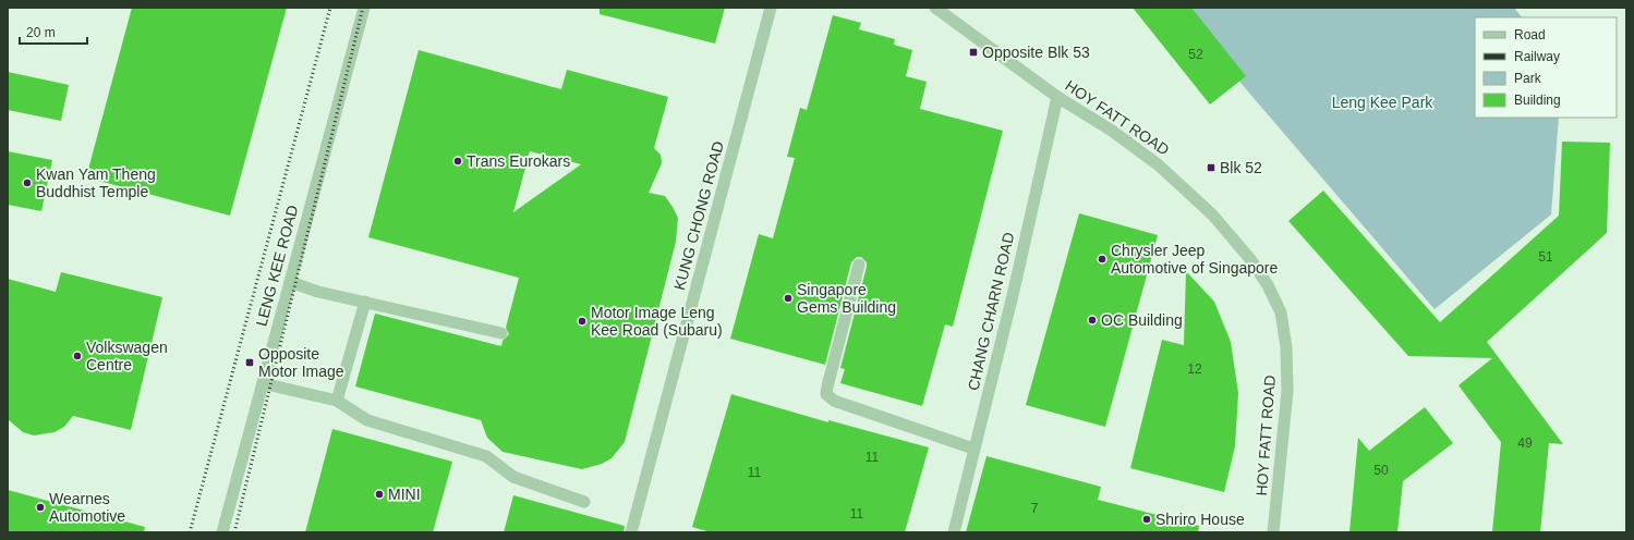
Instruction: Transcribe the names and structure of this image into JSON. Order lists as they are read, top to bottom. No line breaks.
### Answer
{"streets":{"street":["HOY FATT ROAD","KUNG CHONG ROAD","LENG KEE ROAD","CHANG CHARN ROAD"]},"crossings":[["HOY FATT ROAD","CHANG CHARN ROAD"]],"parks":["Leng Kee Park"],"places":{"transit":["Opposite Blk 53","Blk 52","Opposite Motor Image"],"other":["Trans Eurokars","Kwan Yam Theng Buddhist Temple","Chrysler Jeep Automotive of Singapore","Singapore Gems Building","OC Building","Motor Image Leng Kee Road (Subaru)","Volkswagen Centre","MINI","Wearnes Automotive","Shriro House"]},"house_numbers":["52","51","12","49","11","50","11","7","11"],"legend":["Road","Railway","Park","Building"],"scale_bar":"20 m"}
